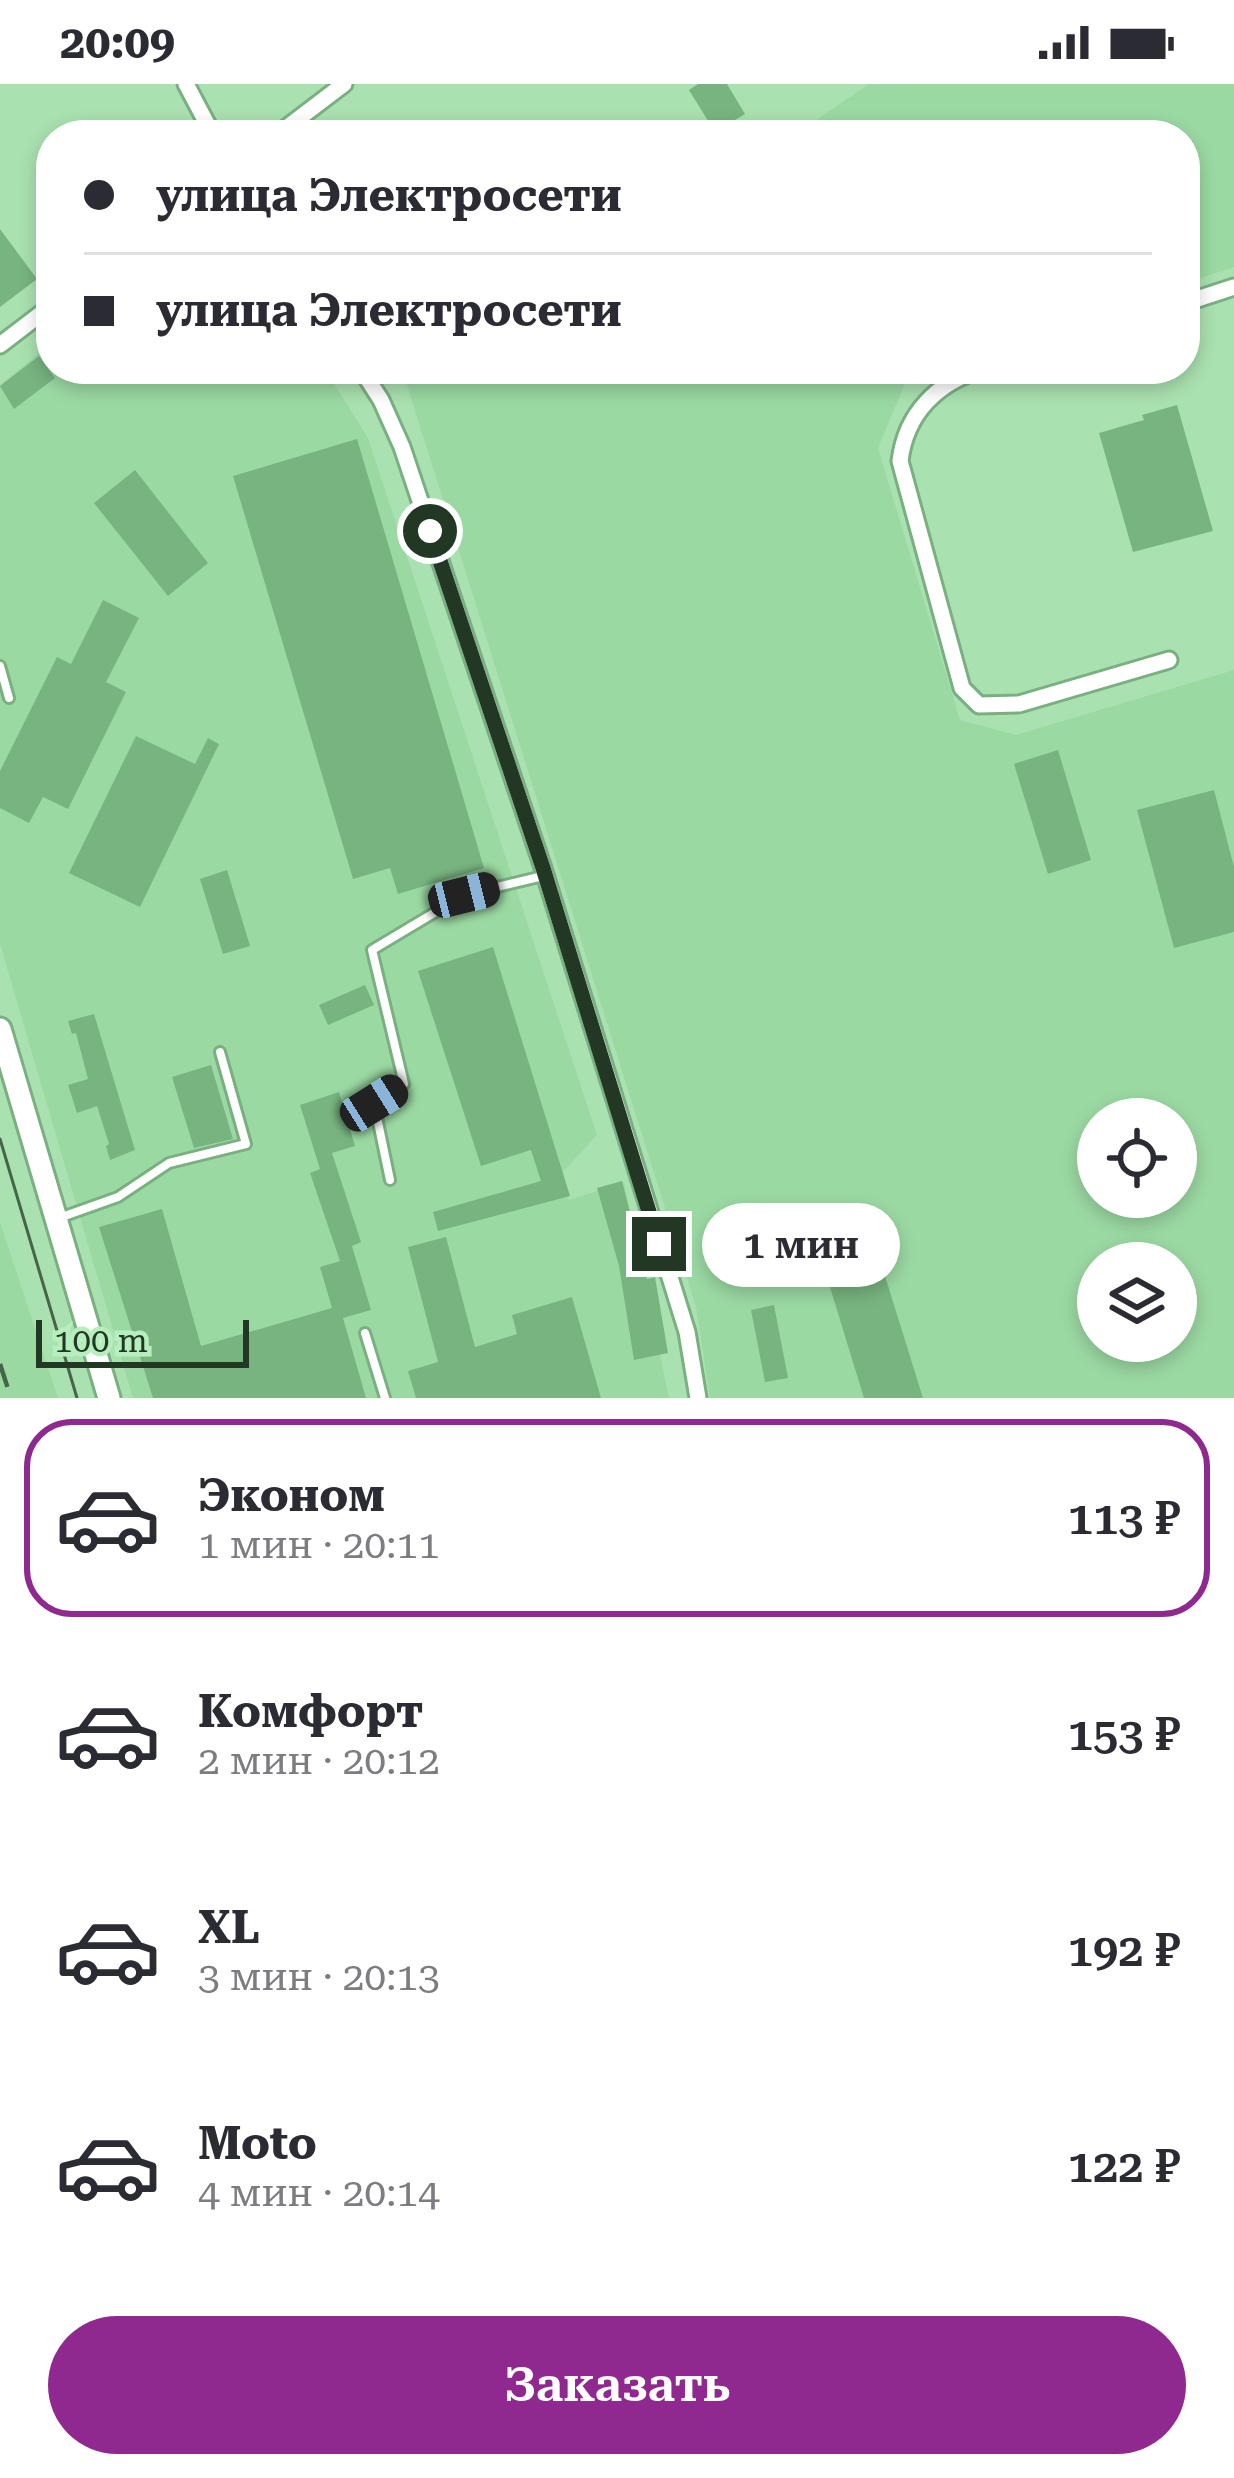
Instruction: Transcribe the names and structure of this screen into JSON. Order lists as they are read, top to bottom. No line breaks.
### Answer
{"scale_bar":"100 m","page":{"status":"20:09","banner":["улица Электросети","улица Электросети"],"bubble":"1 мин","scale":"100 m","list":[{"name":"Эконом","note":"1 мин · 20:11","value":"113 ₽"},{"name":"Комфорт","note":"2 мин · 20:12","value":"153 ₽"},{"name":"XL","note":"3 мин · 20:13","value":"192 ₽"},{"name":"Moto","note":"4 мин · 20:14","value":"122 ₽"}],"buttons":"Заказать"}}
